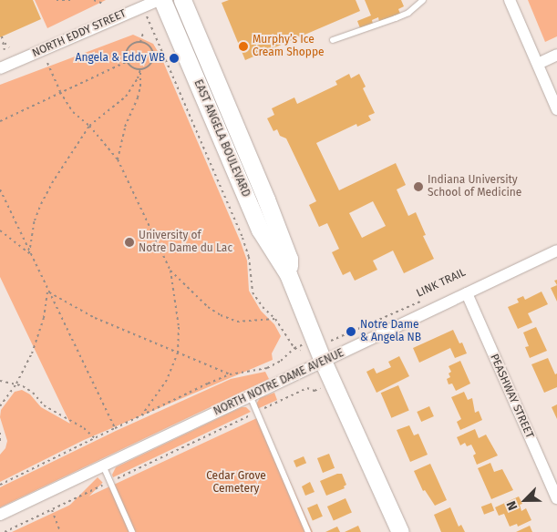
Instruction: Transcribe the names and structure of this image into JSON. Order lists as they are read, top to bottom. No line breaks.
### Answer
{"streets":{"main road":["EAST ANGELA BOULEVARD"],"street":["NORTH EDDY STREET","NORTH NOTRE DAME AVENUE","PEASHWAY STREET"],"path":["LINK TRAIL"]},"crossings":[["EAST ANGELA BOULEVARD","NORTH NOTRE DAME AVENUE"],["NORTH NOTRE DAME AVENUE","PEASHWAY STREET"]],"parks":["Cedar Grove Cemetery"],"places":["Murphy’s Ice Cream Shoppe","Angela & Eddy WB","Indiana University School of Medicine","University of Notre Dame du Lac","Notre Dame & Angela NB"],"north":"bottom left"}
